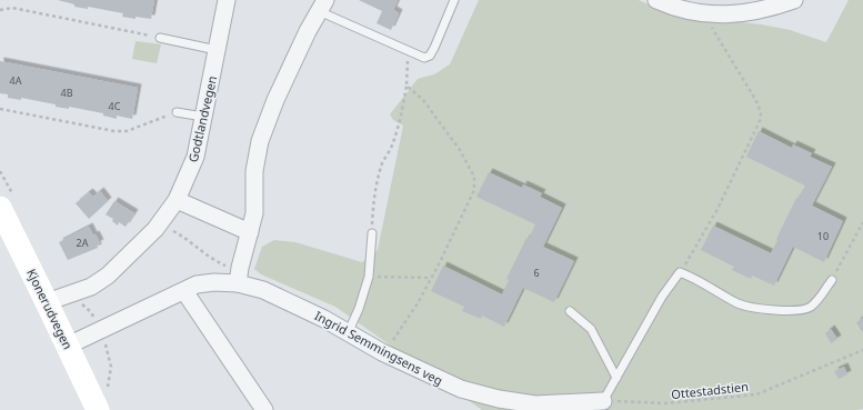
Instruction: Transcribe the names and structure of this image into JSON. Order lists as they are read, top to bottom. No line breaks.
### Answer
{"streets":{"main road":["Kjonerudvegen"],"street":["Godtlandvegen","Ingrid Semmingsens veg"],"path":["Ottestadstien"]},"crossings":[["Godtlandvegen","Kjonerudvegen"],["Kjonerudvegen","Ingrid Semmingsens veg"],["Ingrid Semmingsens veg","Ottestadstien"]],"house_numbers":["4A","4B","4C","10","2A","6"]}
